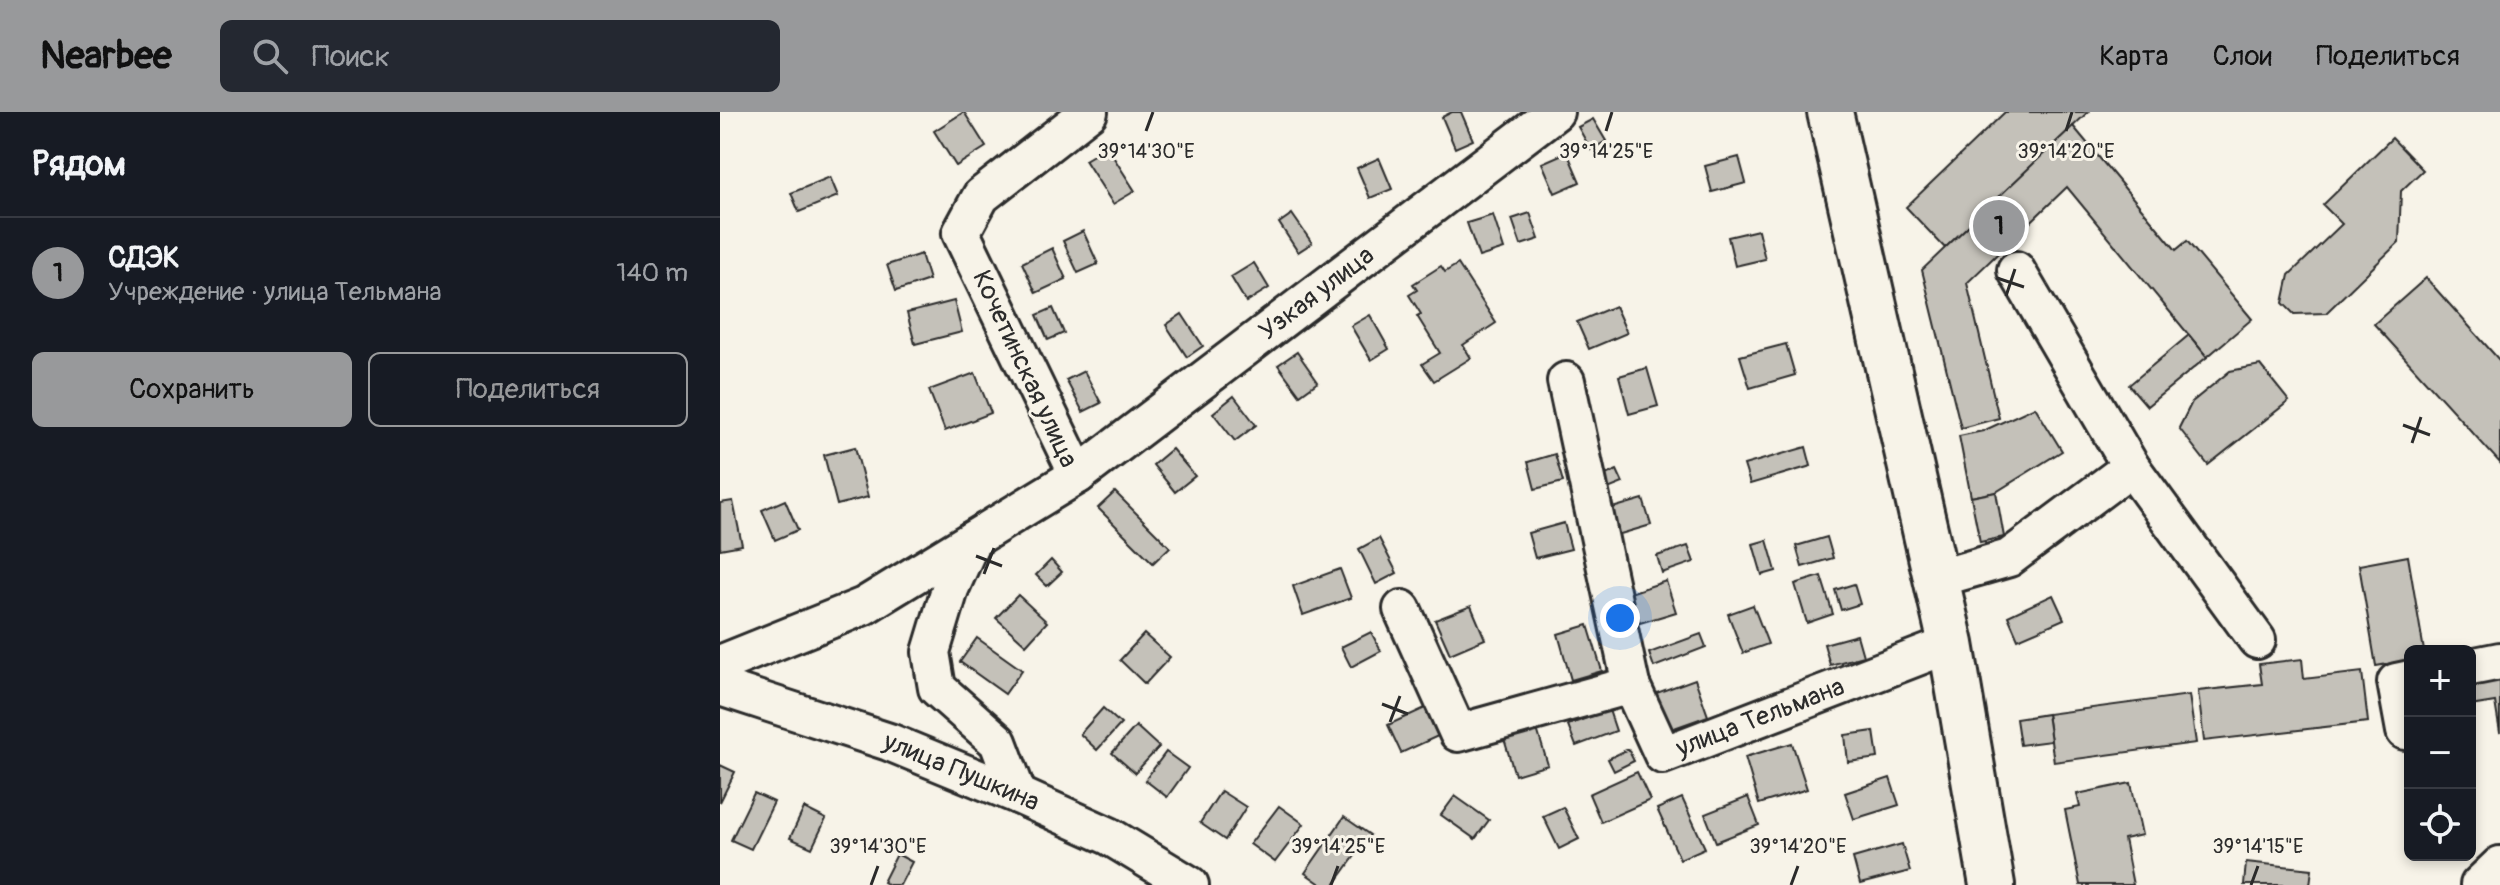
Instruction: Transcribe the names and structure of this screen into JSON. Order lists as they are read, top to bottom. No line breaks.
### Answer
{"streets":{"street":["Узкая улица","Кочетинская улица","улица Тельмана","улица Пушкина"]},"crossings":[["Узкая улица","Кочетинская улица"]],"page":{"header":"Nearbee","search":"Поиск","nav":["Карта","Слои","Поделиться"],"heading":"Рядом","pins":"1","list":[{"mark":"1","name":"СДЭК","note":"Учреждение · улица Тельмана","value":"140 m"}],"buttons":["Сохранить","Поделиться"],"map_buttons":["+","−"]},"coordinates":["39°14'25\"E","39°14'20\"E","39°14'30\"E","39°14'15\"E"]}
